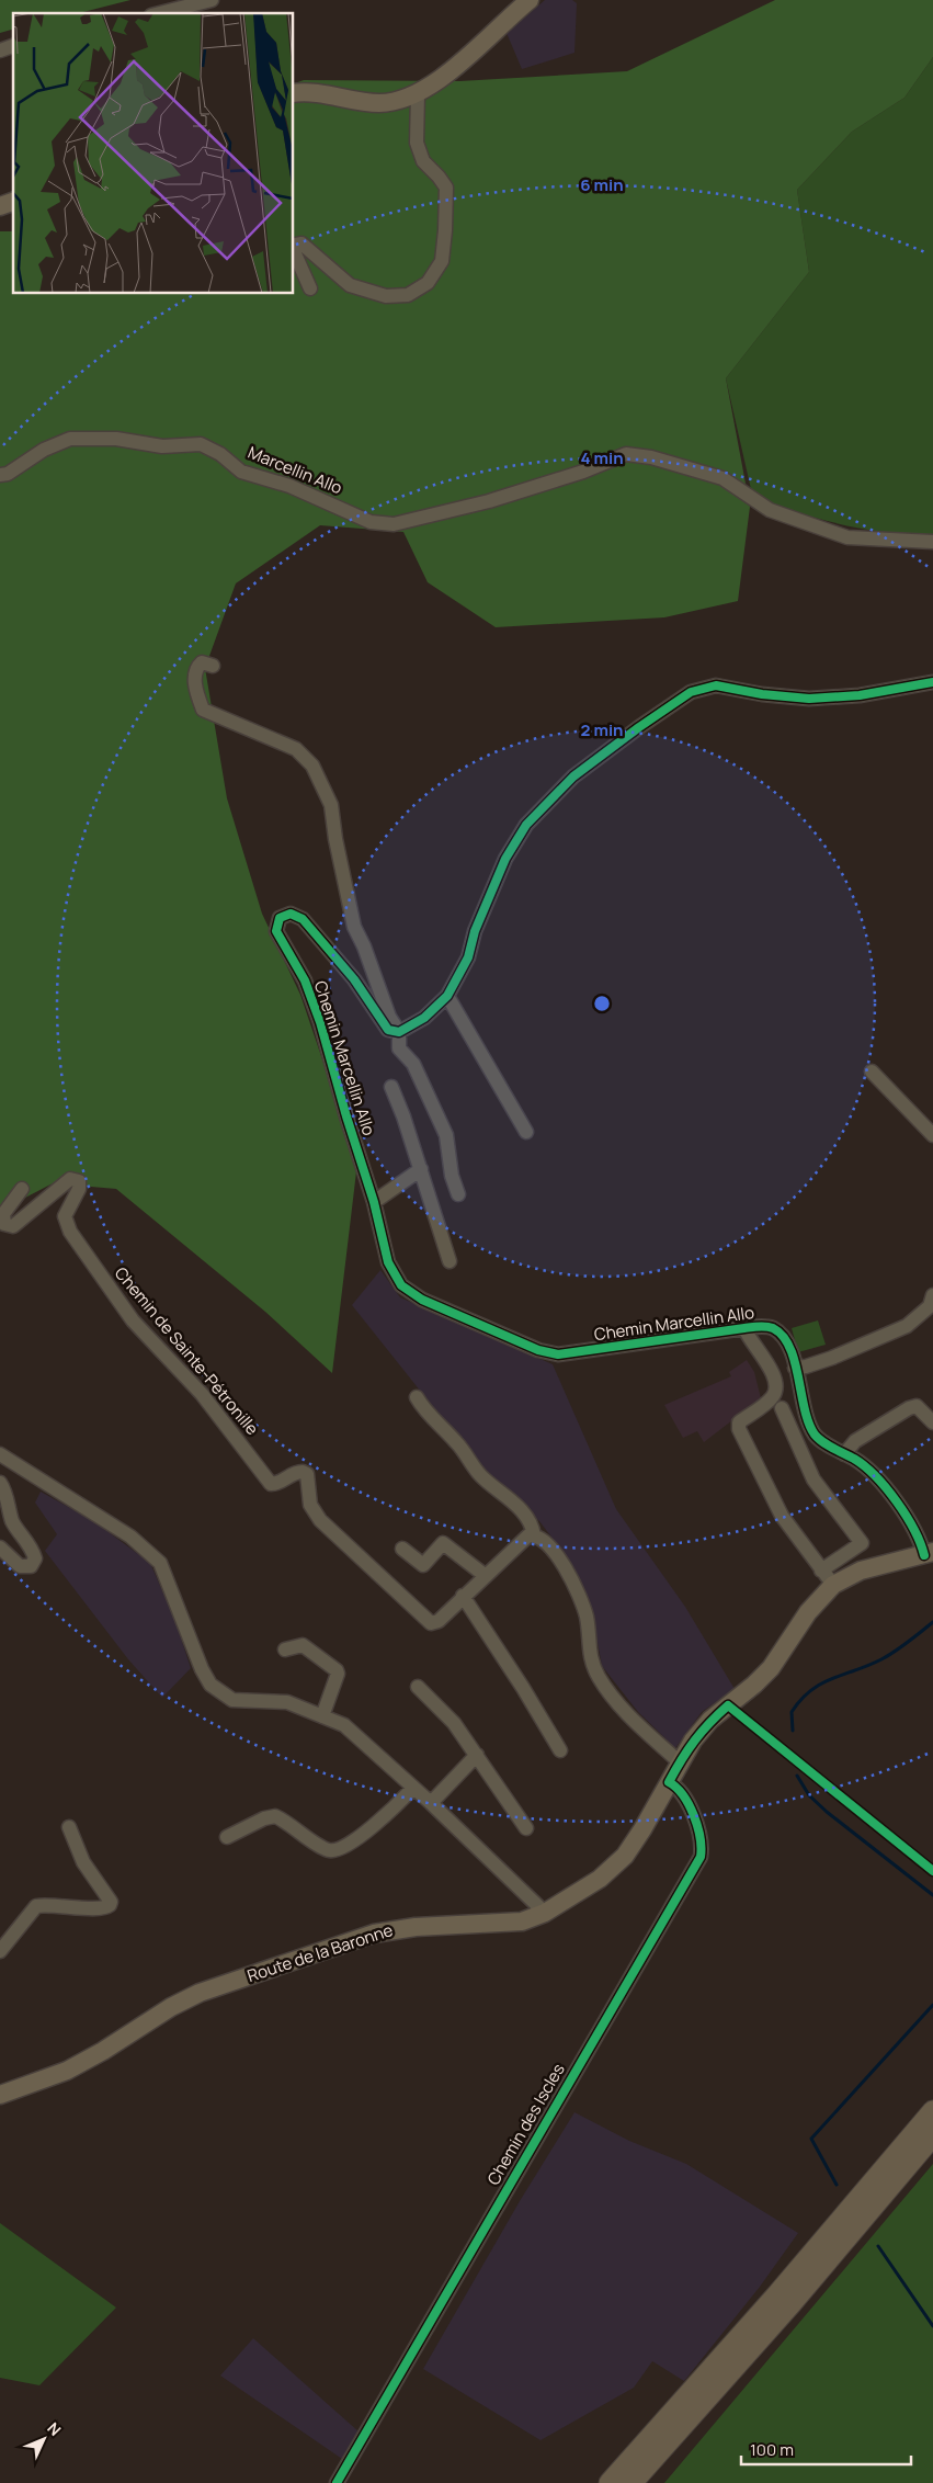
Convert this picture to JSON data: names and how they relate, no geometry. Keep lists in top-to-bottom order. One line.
{"streets":{"main road":["Route de la Baronne"],"street":["Marcellin Allo","Chemin Marcellin Allo","Chemin de Sainte-Pétronille","Chemin des Iscles"]},"crossings":[["Chemin Marcellin Allo","Route de la Baronne"],["Route de la Baronne","Chemin des Iscles"]],"scale_bar":"100 m","north":"top right","rings":["6 min","4 min","2 min"]}
